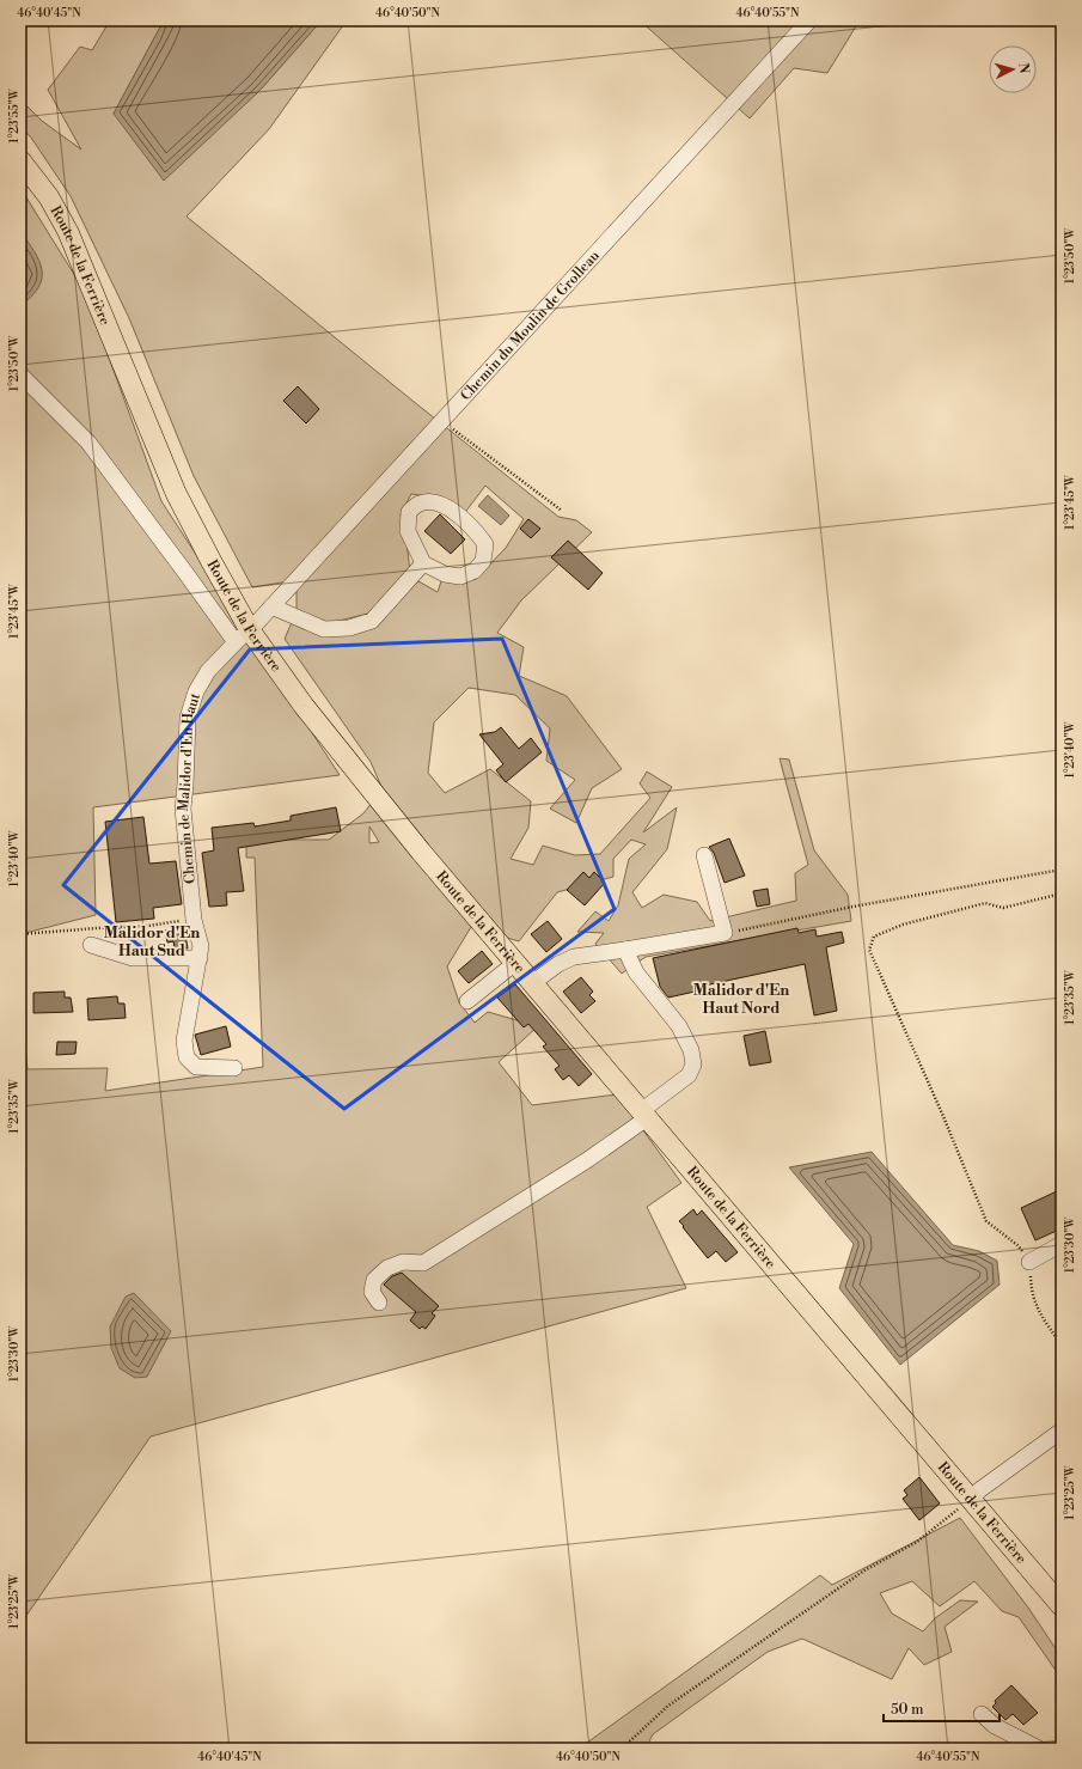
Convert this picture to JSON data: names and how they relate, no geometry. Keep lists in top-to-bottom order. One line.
{"streets":{"main road":["Route de la Ferrière"],"street":["Chemin du Moulin de Grolleau","Chemin de Malidor d'En Haut"]},"crossings":[["Route de la Ferrière","Chemin du Moulin de Grolleau"],["Route de la Ferrière","Chemin de Malidor d'En Haut"],["Chemin du Moulin de Grolleau","Chemin de Malidor d'En Haut"]],"districts":["Malidor d'En Haut Sud","Malidor d'En Haut Nord"],"scale_bar":"50 m","north":"right","coordinates":["46°40'45\"N","46°40'50\"N","46°40'55\"N","1°23'55\"W","1°23'50\"W","1°23'45\"W","1°23'40\"W","1°23'35\"W","1°23'30\"W","1°23'25\"W"]}
